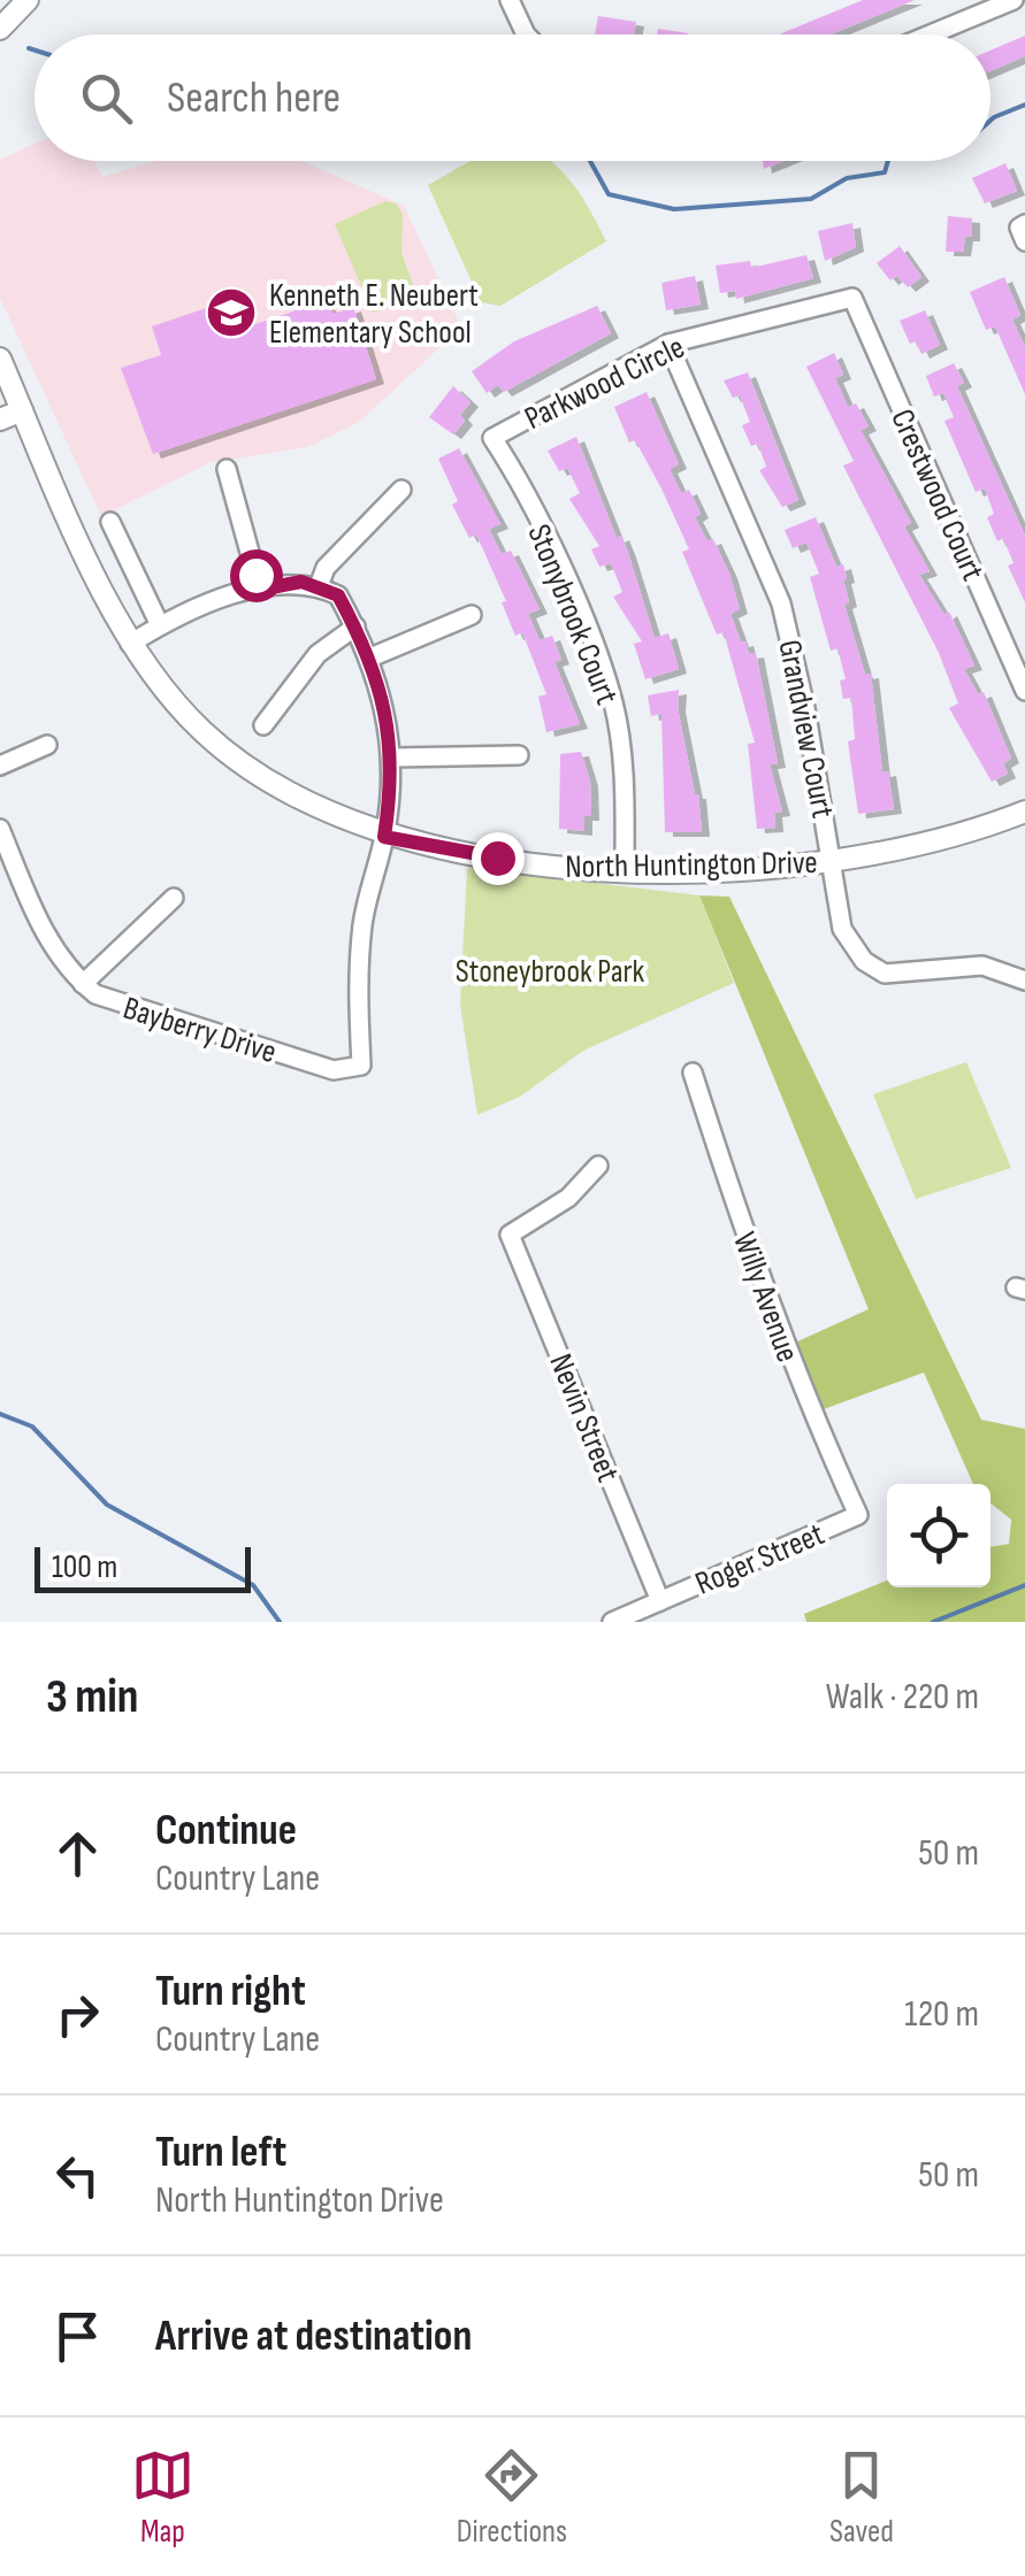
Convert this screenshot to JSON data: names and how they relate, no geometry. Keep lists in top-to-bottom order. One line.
{"streets":{"street":["Parkwood Circle","Crestwood Court","Stonybrook Court","Grandview Court","North Huntington Drive","Bayberry Drive","Willy Avenue","Nevin Street","Roger Street"]},"crossings":[["Parkwood Circle","Crestwood Court"],["Parkwood Circle","Stonybrook Court"],["Parkwood Circle","Grandview Court"],["Stonybrook Court","North Huntington Drive"],["Grandview Court","North Huntington Drive"],["North Huntington Drive","Bayberry Drive"],["Willy Avenue","Roger Street"],["Nevin Street","Roger Street"]],"parks":["Stoneybrook Park"],"places":{"school or university":["Kenneth E. Neubert Elementary School"]},"scale_bar":"100 m","page":{"search":"Search here","scale":"100 m","heading":["3 min","Walk · 220 m"],"list":[["Continue","Country Lane","50 m"],["Turn right","Country Lane","120 m"],["Turn left","North Huntington Drive","50 m"],"Arrive at destination"],"nav":["Map","Directions","Saved"]}}
